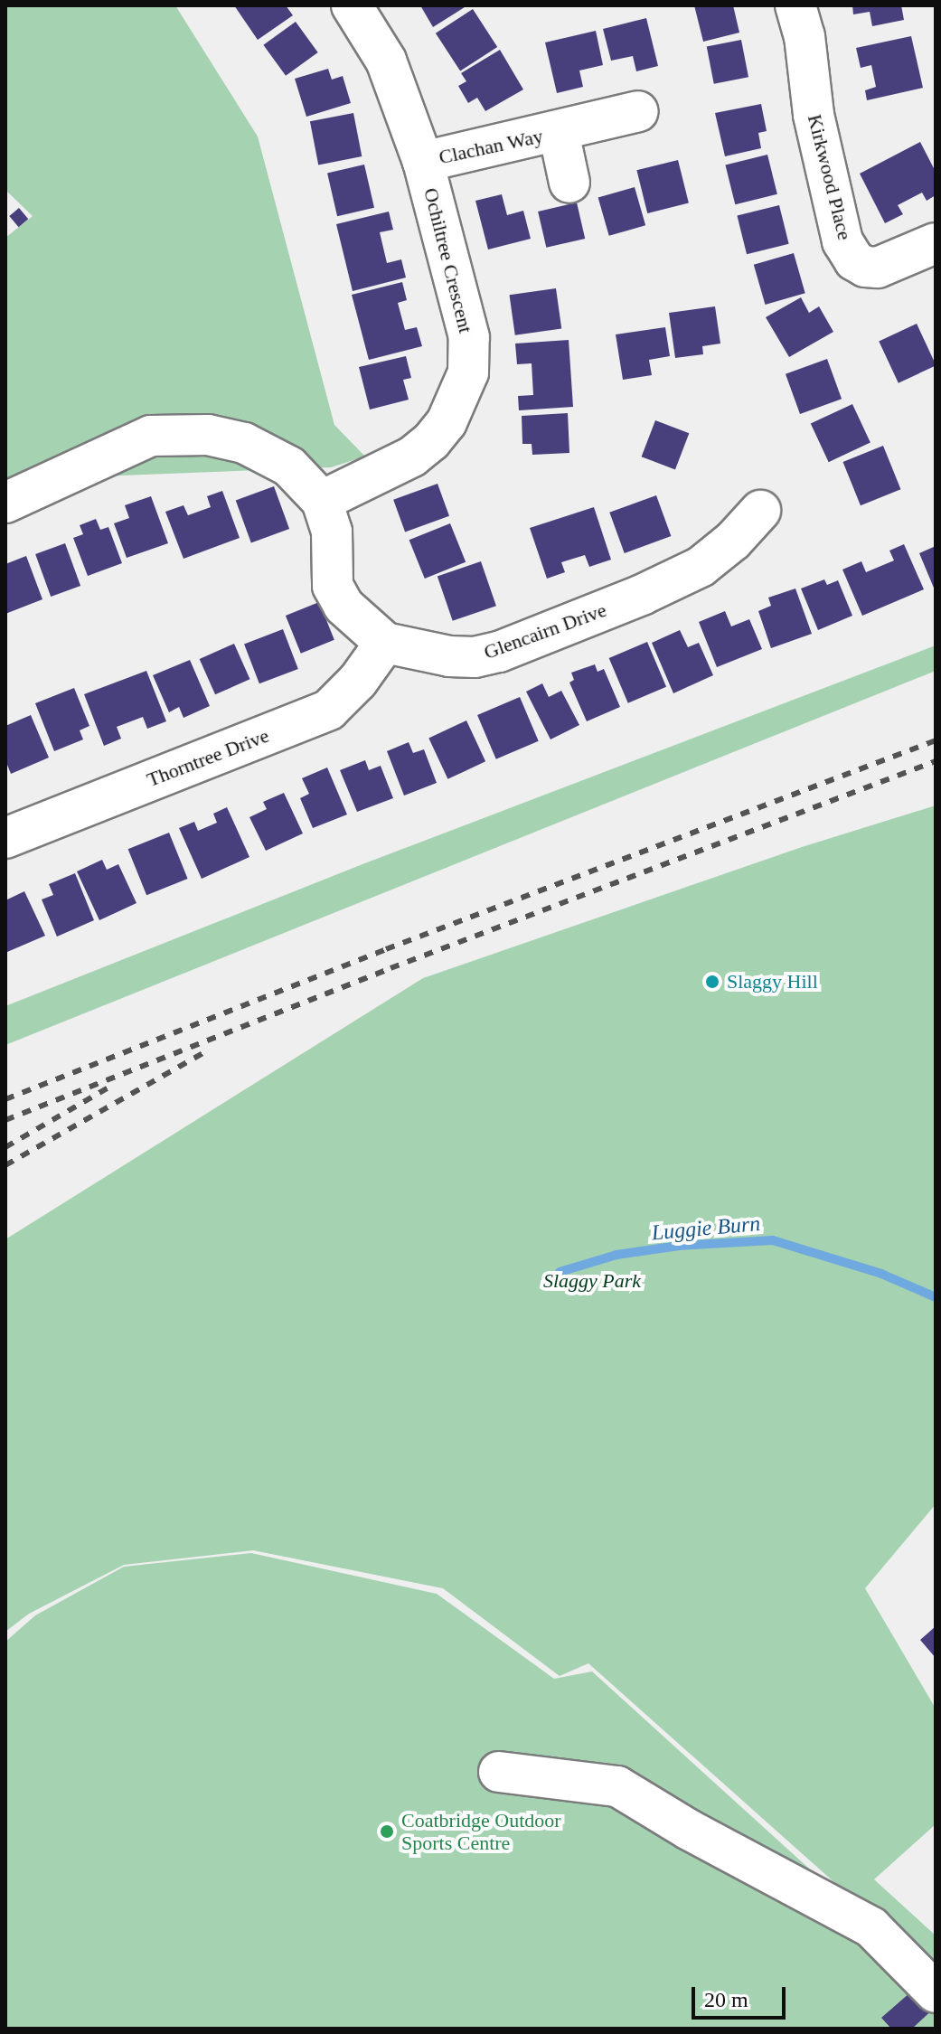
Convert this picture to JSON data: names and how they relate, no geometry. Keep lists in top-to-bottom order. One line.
{"streets":{"street":["Clachan Way","Kirkwood Place","Ochiltree Crescent","Glencairn Drive","Thorntree Drive"]},"crossings":[["Clachan Way","Ochiltree Crescent"],["Ochiltree Crescent","Glencairn Drive"],["Glencairn Drive","Thorntree Drive"]],"water":["Luggie Burn"],"parks":["Slaggy Park"],"places":["Slaggy Hill","Coatbridge Outdoor Sports Centre"],"scale_bar":"20 m"}
